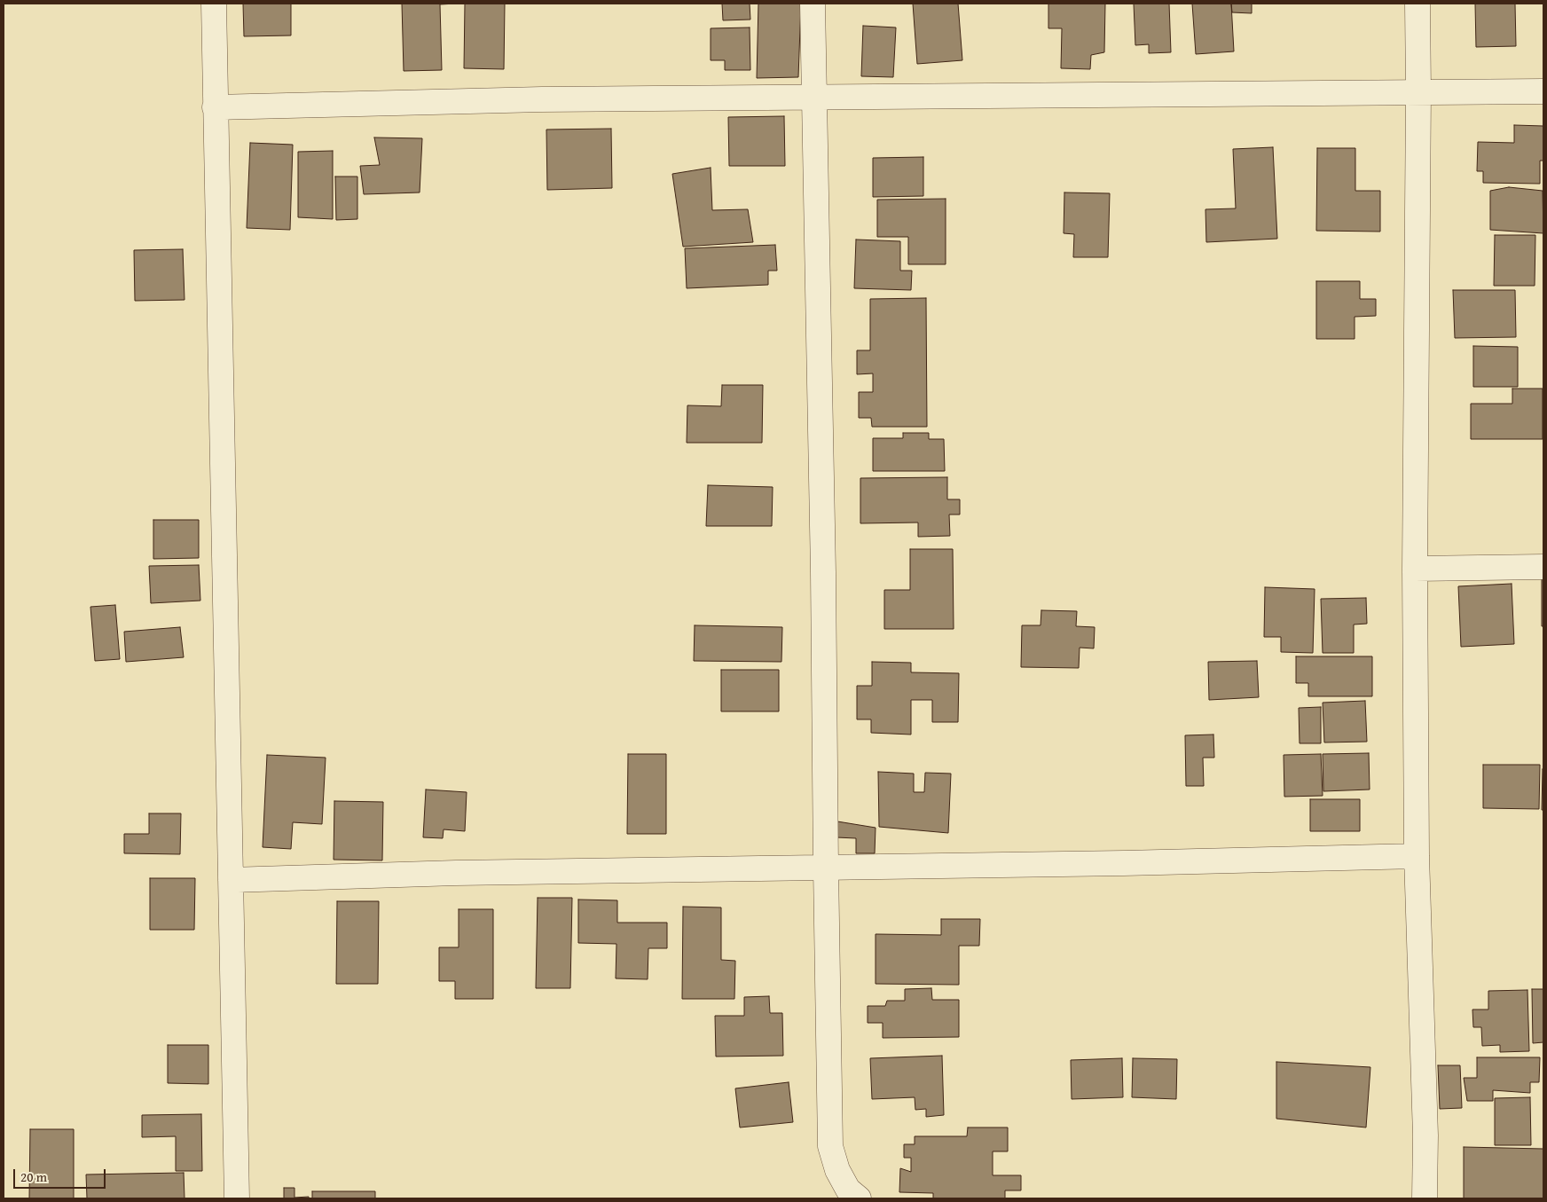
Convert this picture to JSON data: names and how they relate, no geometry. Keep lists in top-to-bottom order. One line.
{"scale_bar":"20 m"}
